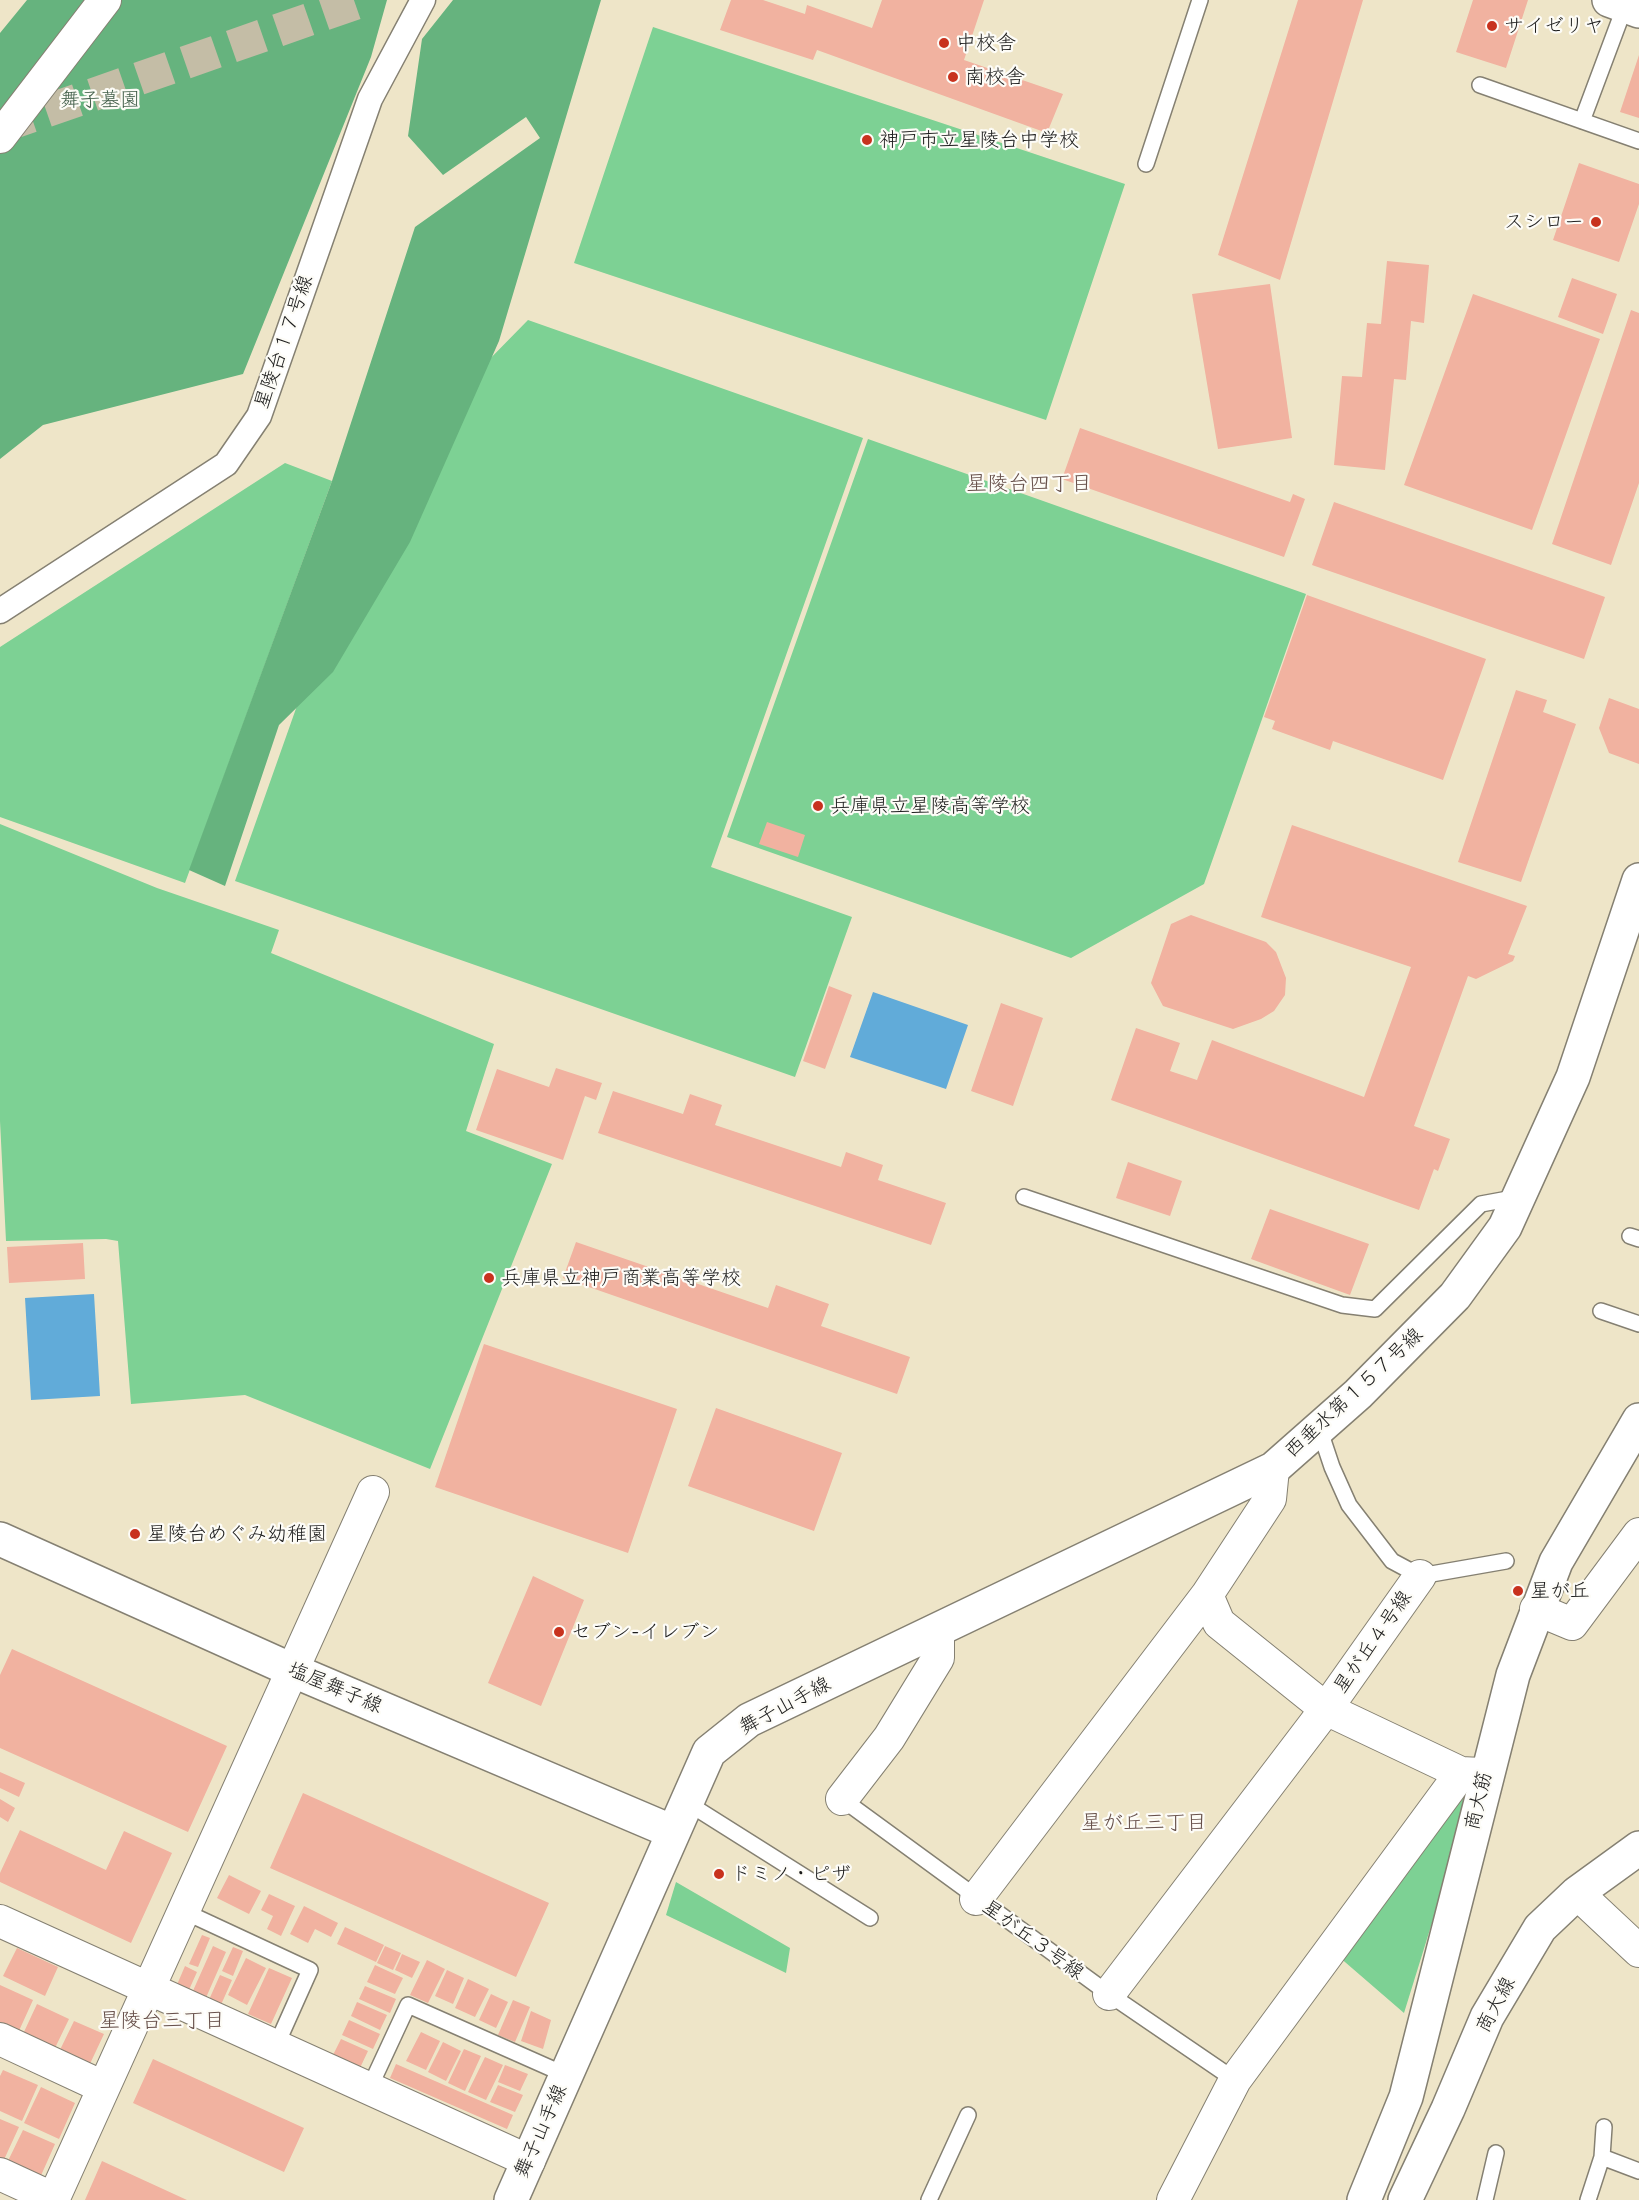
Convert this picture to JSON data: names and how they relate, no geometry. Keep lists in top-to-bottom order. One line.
{"streets":{"street":["星陵台１７号線","西垂水第１５７号線","星が丘４号線","塩屋舞子線","舞子山手線","商大筋","星が丘３号線","商大線"]},"crossings":[["西垂水第１５７号線","舞子山手線"],["西垂水第１５７号線","星が丘３号線"],["塩屋舞子線","舞子山手線"]],"districts":["星陵台四丁目","星が丘三丁目","星陵台三丁目"],"parks":["舞子墓園"],"places":["サイゼリヤ","中校舎","南校舎","神戸市立星陵台中学校","スシロー","兵庫県立星陵高等学校","兵庫県立神戸商業高等学校","星陵台めぐみ幼稚園","星が丘","セブン-イレブン","ドミノ・ピザ"]}
